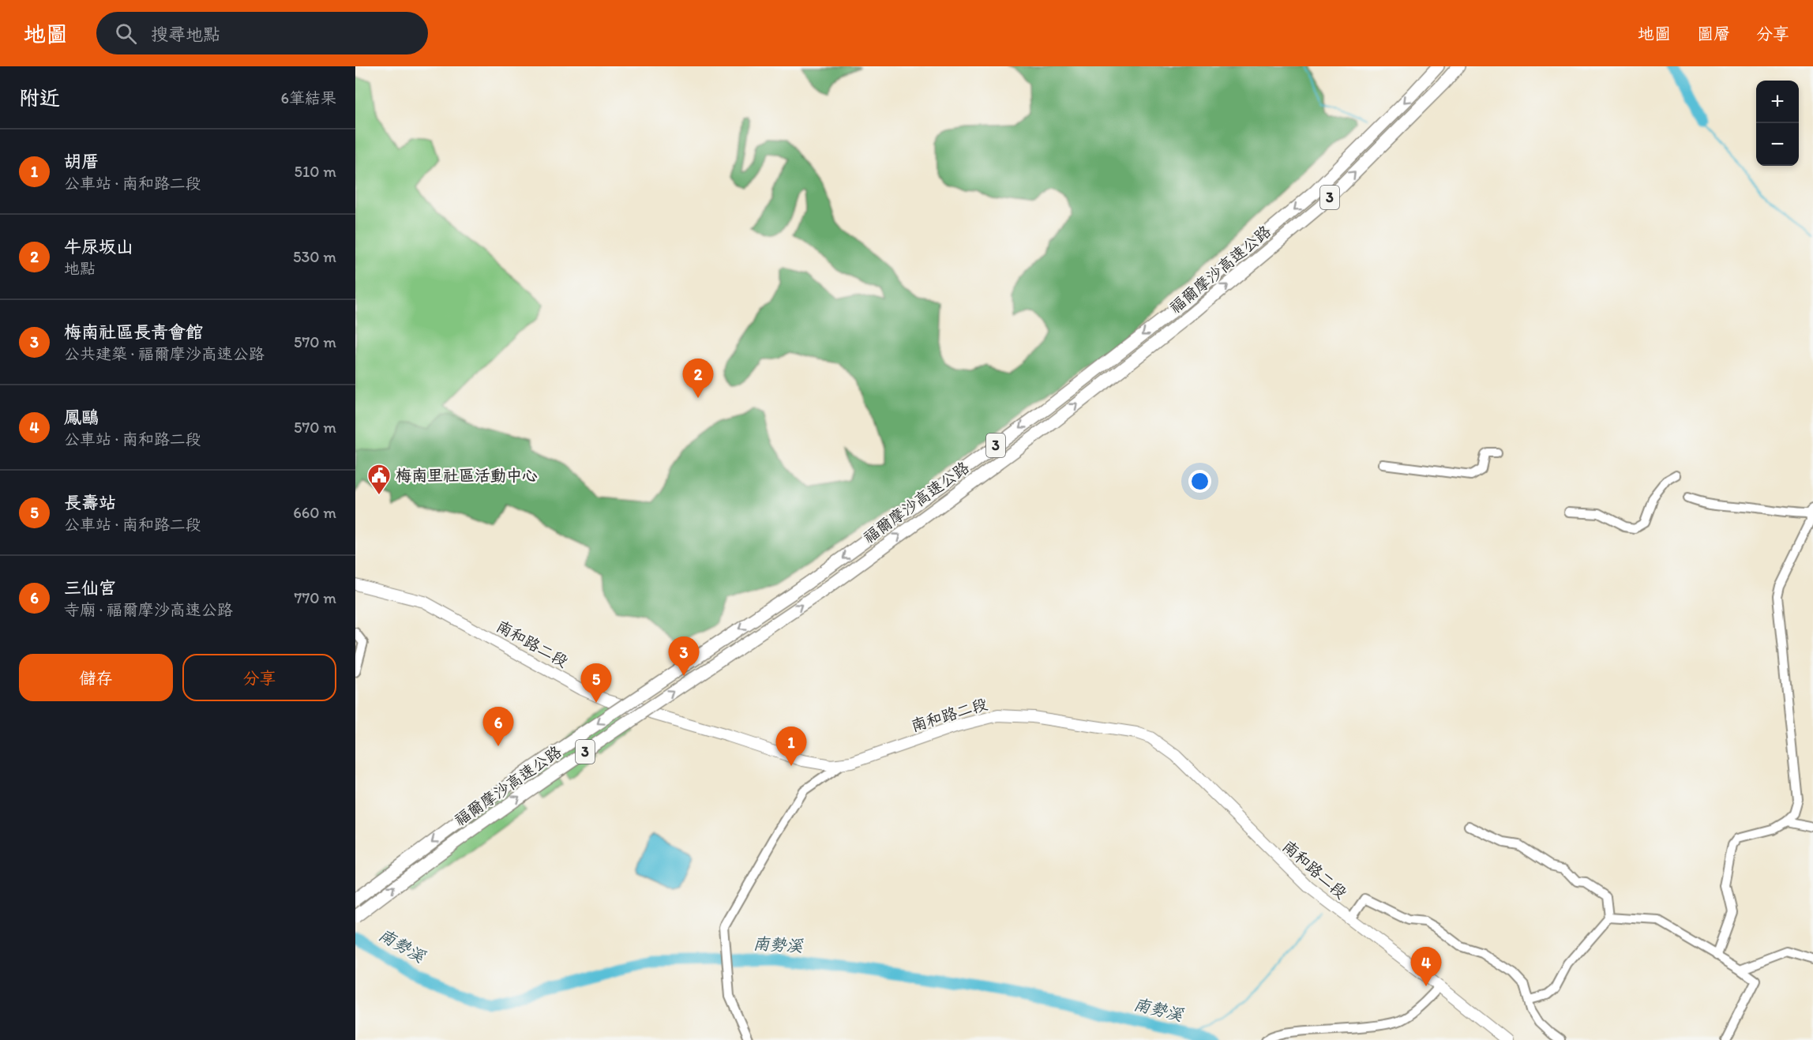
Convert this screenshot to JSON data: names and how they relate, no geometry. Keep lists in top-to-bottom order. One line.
{"streets":{"highway":["3","福爾摩沙高速公路"],"main road":["南和路二段"]},"water":["南勢溪"],"places":{"public building":["梅南里社區活動中心"]},"page":{"header":"地圖","search":"搜尋地點","nav":["地圖","圖層","分享"],"heading":["附近","6筆結果"],"map_buttons":["+","−"],"list":[{"mark":"1","name":"胡厝","note":"公車站 · 南和路二段","value":"510 m"},{"mark":"2","name":"牛尿坂山","note":"地點","value":"530 m"},{"mark":"3","name":"梅南社區長青會館","note":"公共建築 · 福爾摩沙高速公路","value":"570 m"},{"mark":"4","name":"鳳鷗","note":"公車站 · 南和路二段","value":"570 m"},{"mark":"5","name":"長壽站","note":"公車站 · 南和路二段","value":"660 m"},{"mark":"6","name":"三仙宮","note":"寺廟 · 福爾摩沙高速公路","value":"770 m"}],"pins":["2","3","5","6","1","4"],"buttons":["儲存","分享"]}}
